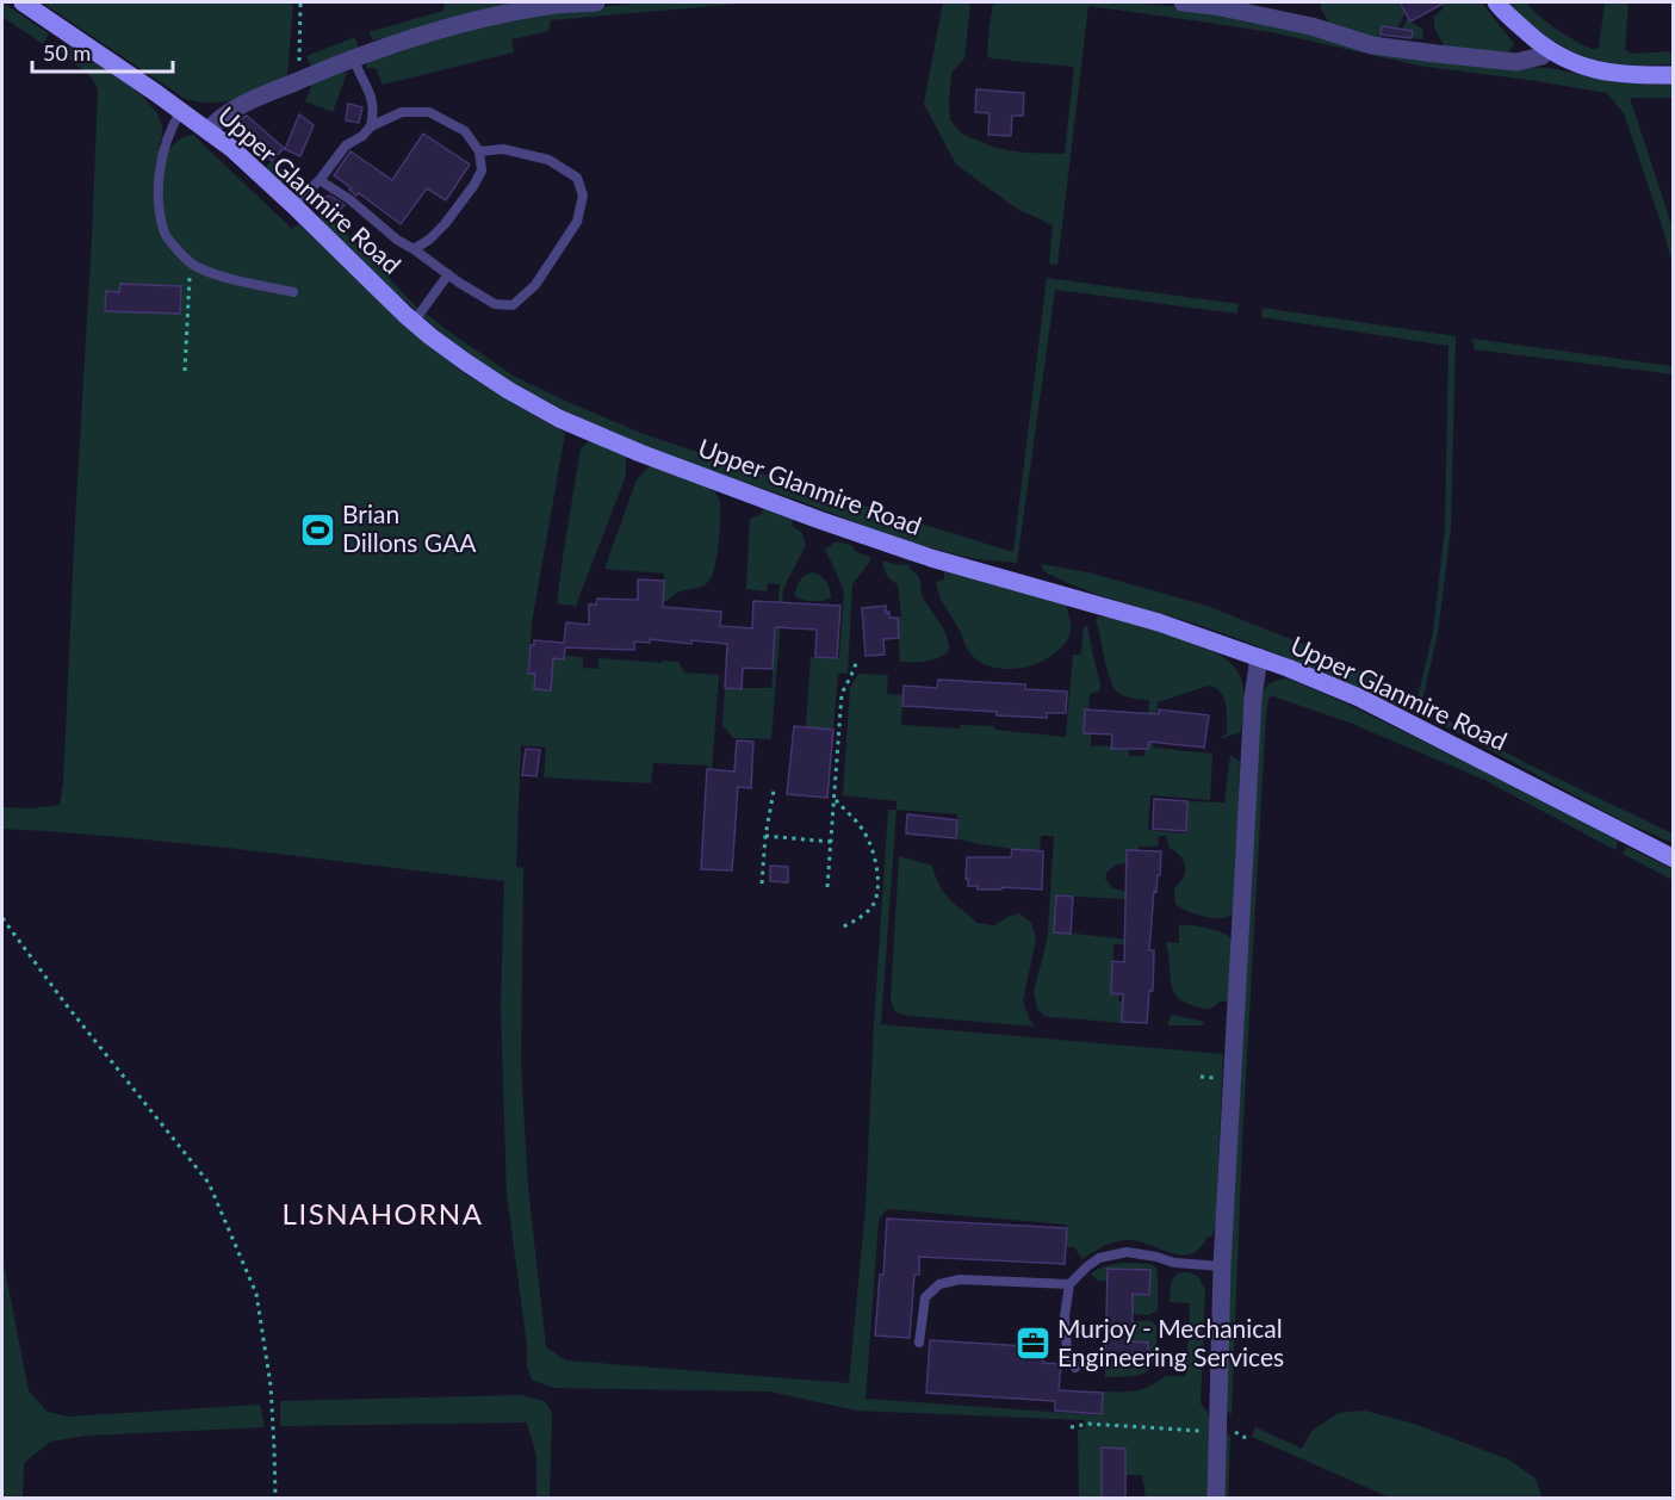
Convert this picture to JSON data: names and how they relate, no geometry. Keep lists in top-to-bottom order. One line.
{"streets":{"main road":["Upper Glanmire Road"]},"districts":["LISNAHORNA"],"places":{"sports":["Brian Dillons GAA"],"office":["Murjoy - Mechanical Engineering Services"]},"scale_bar":"50 m"}
